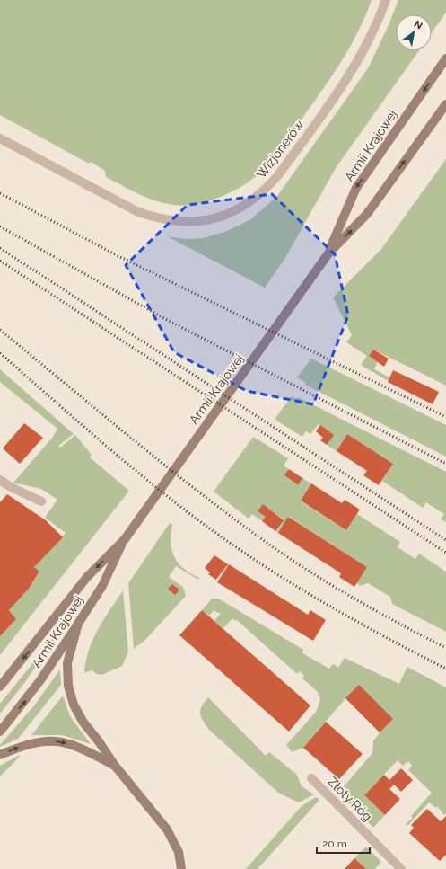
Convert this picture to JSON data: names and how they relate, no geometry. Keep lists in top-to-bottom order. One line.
{"streets":{"main road":["Armii Krajowej"],"street":["Wizjonerów","Złoty Róg"]},"scale_bar":"20 m","north":"top right"}
